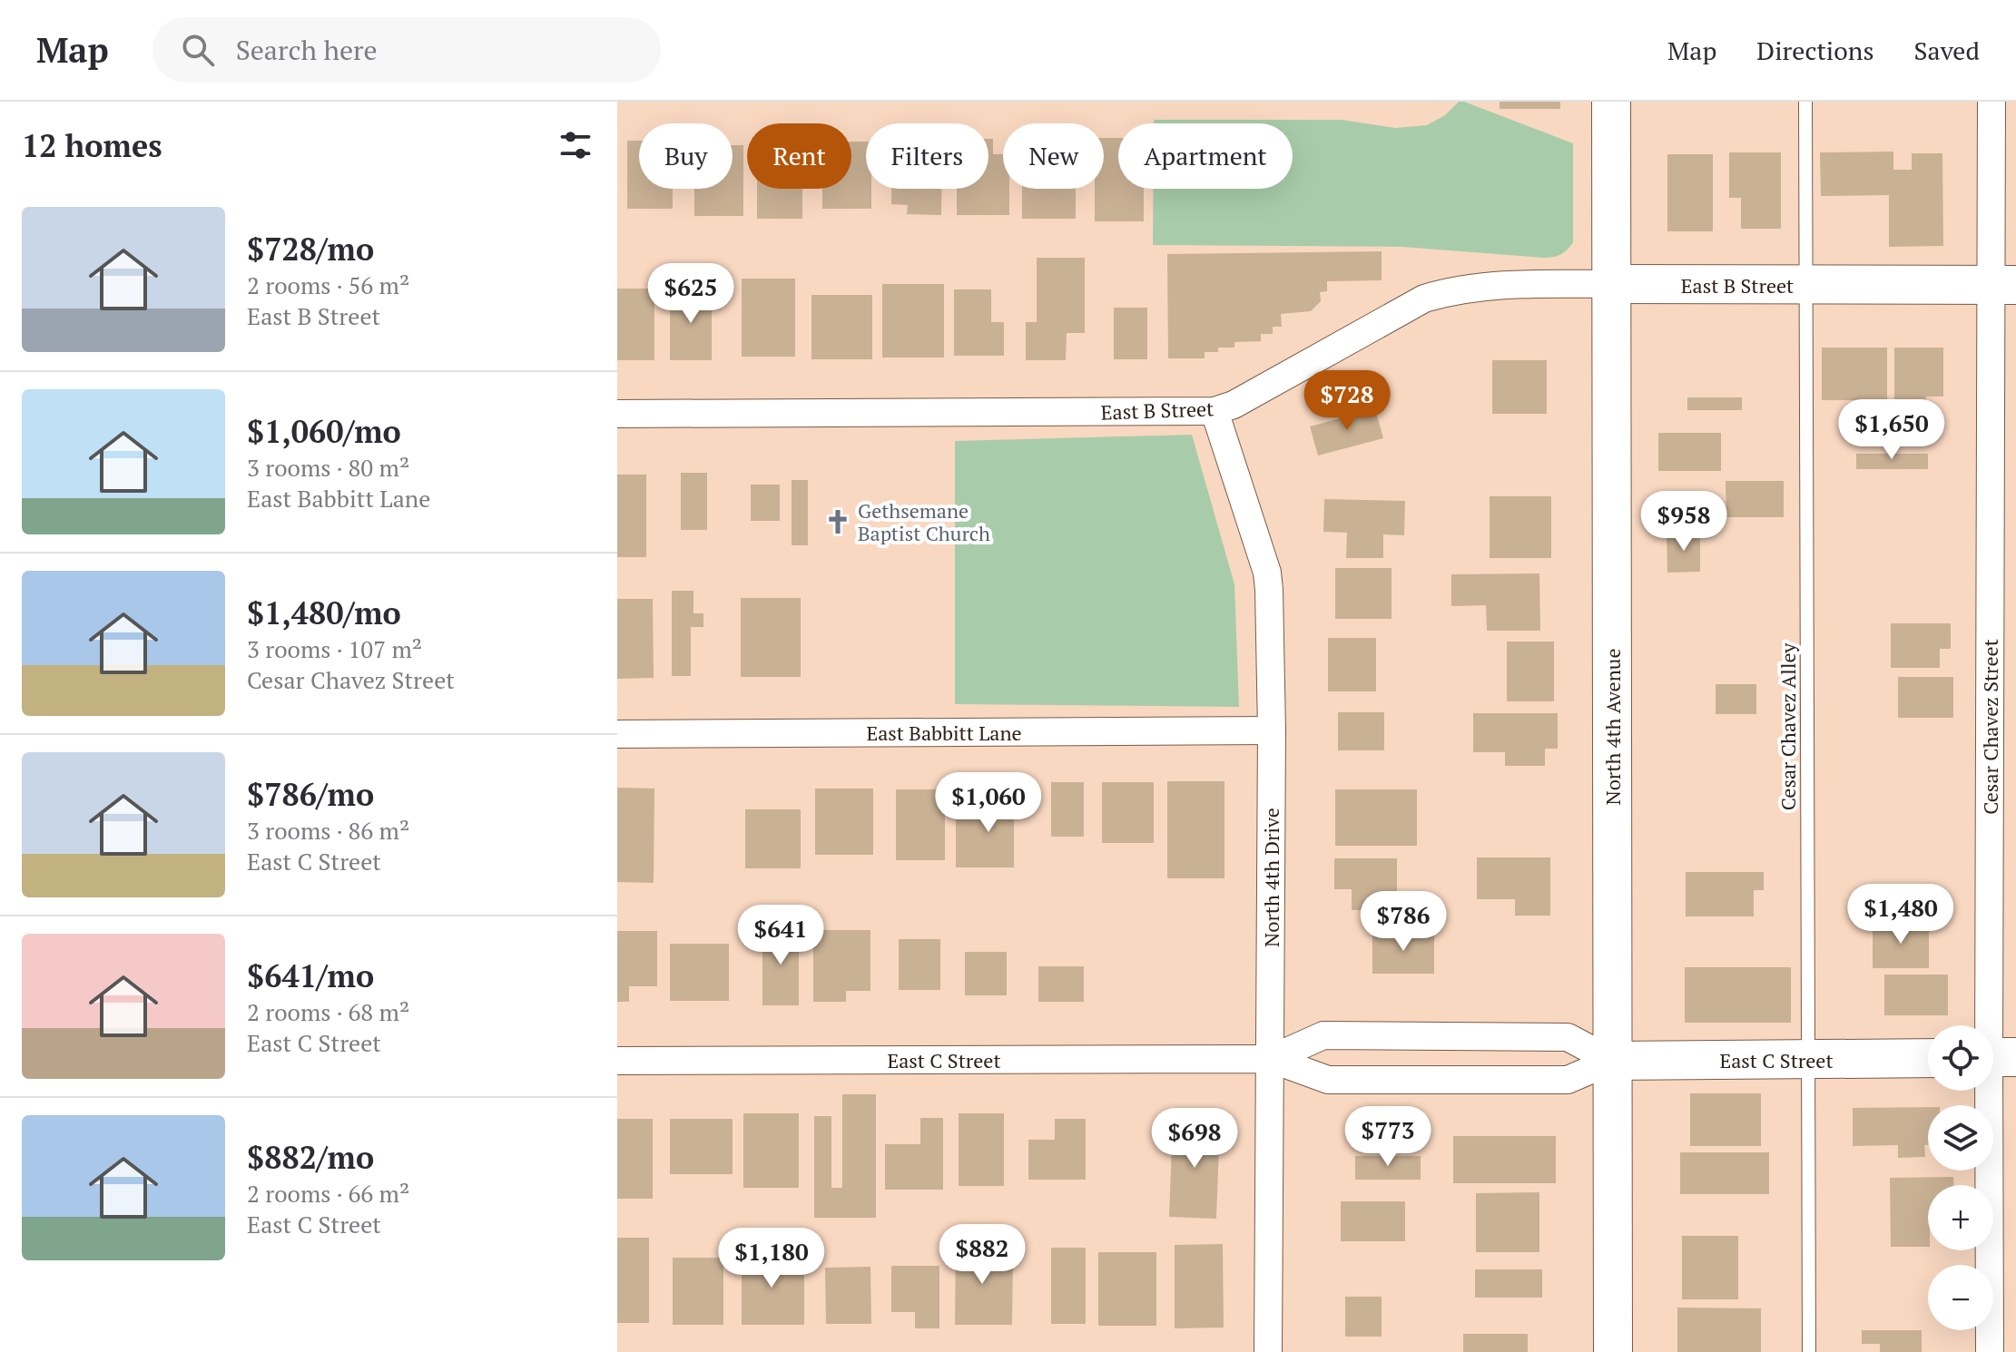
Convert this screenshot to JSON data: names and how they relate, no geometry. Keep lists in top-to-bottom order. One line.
{"streets":{"street":["East B Street","North 4th Avenue","Cesar Chavez Street","East Babbitt Lane","North 4th Drive","East C Street"],"lane":["Cesar Chavez Alley"]},"crossings":[["East B Street","North 4th Avenue"],["East B Street","Cesar Chavez Alley"],["East B Street","Cesar Chavez Street"],["East B Street","North 4th Drive"],["North 4th Avenue","East C Street"],["Cesar Chavez Alley","East C Street"],["East Babbitt Lane","North 4th Drive"],["North 4th Drive","East C Street"]],"places":{"church":["Gethsemane Baptist Church"]},"page":{"header":"Map","search":"Search here","nav":["Map","Directions","Saved"],"heading":"12 homes","chip":["Buy","Rent","Filters","New","Apartment"],"list":[{"name":"$728/mo","note":"2 rooms · 56 m² · East B Street"},{"name":"$1,060/mo","note":"3 rooms · 80 m² · East Babbitt Lane"},{"name":"$1,480/mo","note":"3 rooms · 107 m² · Cesar Chavez Street"},{"name":"$786/mo","note":"3 rooms · 86 m² · East C Street"},{"name":"$641/mo","note":"2 rooms · 68 m² · East C Street"},{"name":"$882/mo","note":"2 rooms · 66 m² · East C Street"}],"price":["$625","$728","$1,650","$958","$1,060","$1,480","$786","$641","$773","$698","$882","$1,180"],"map_buttons":["+","−"]}}
